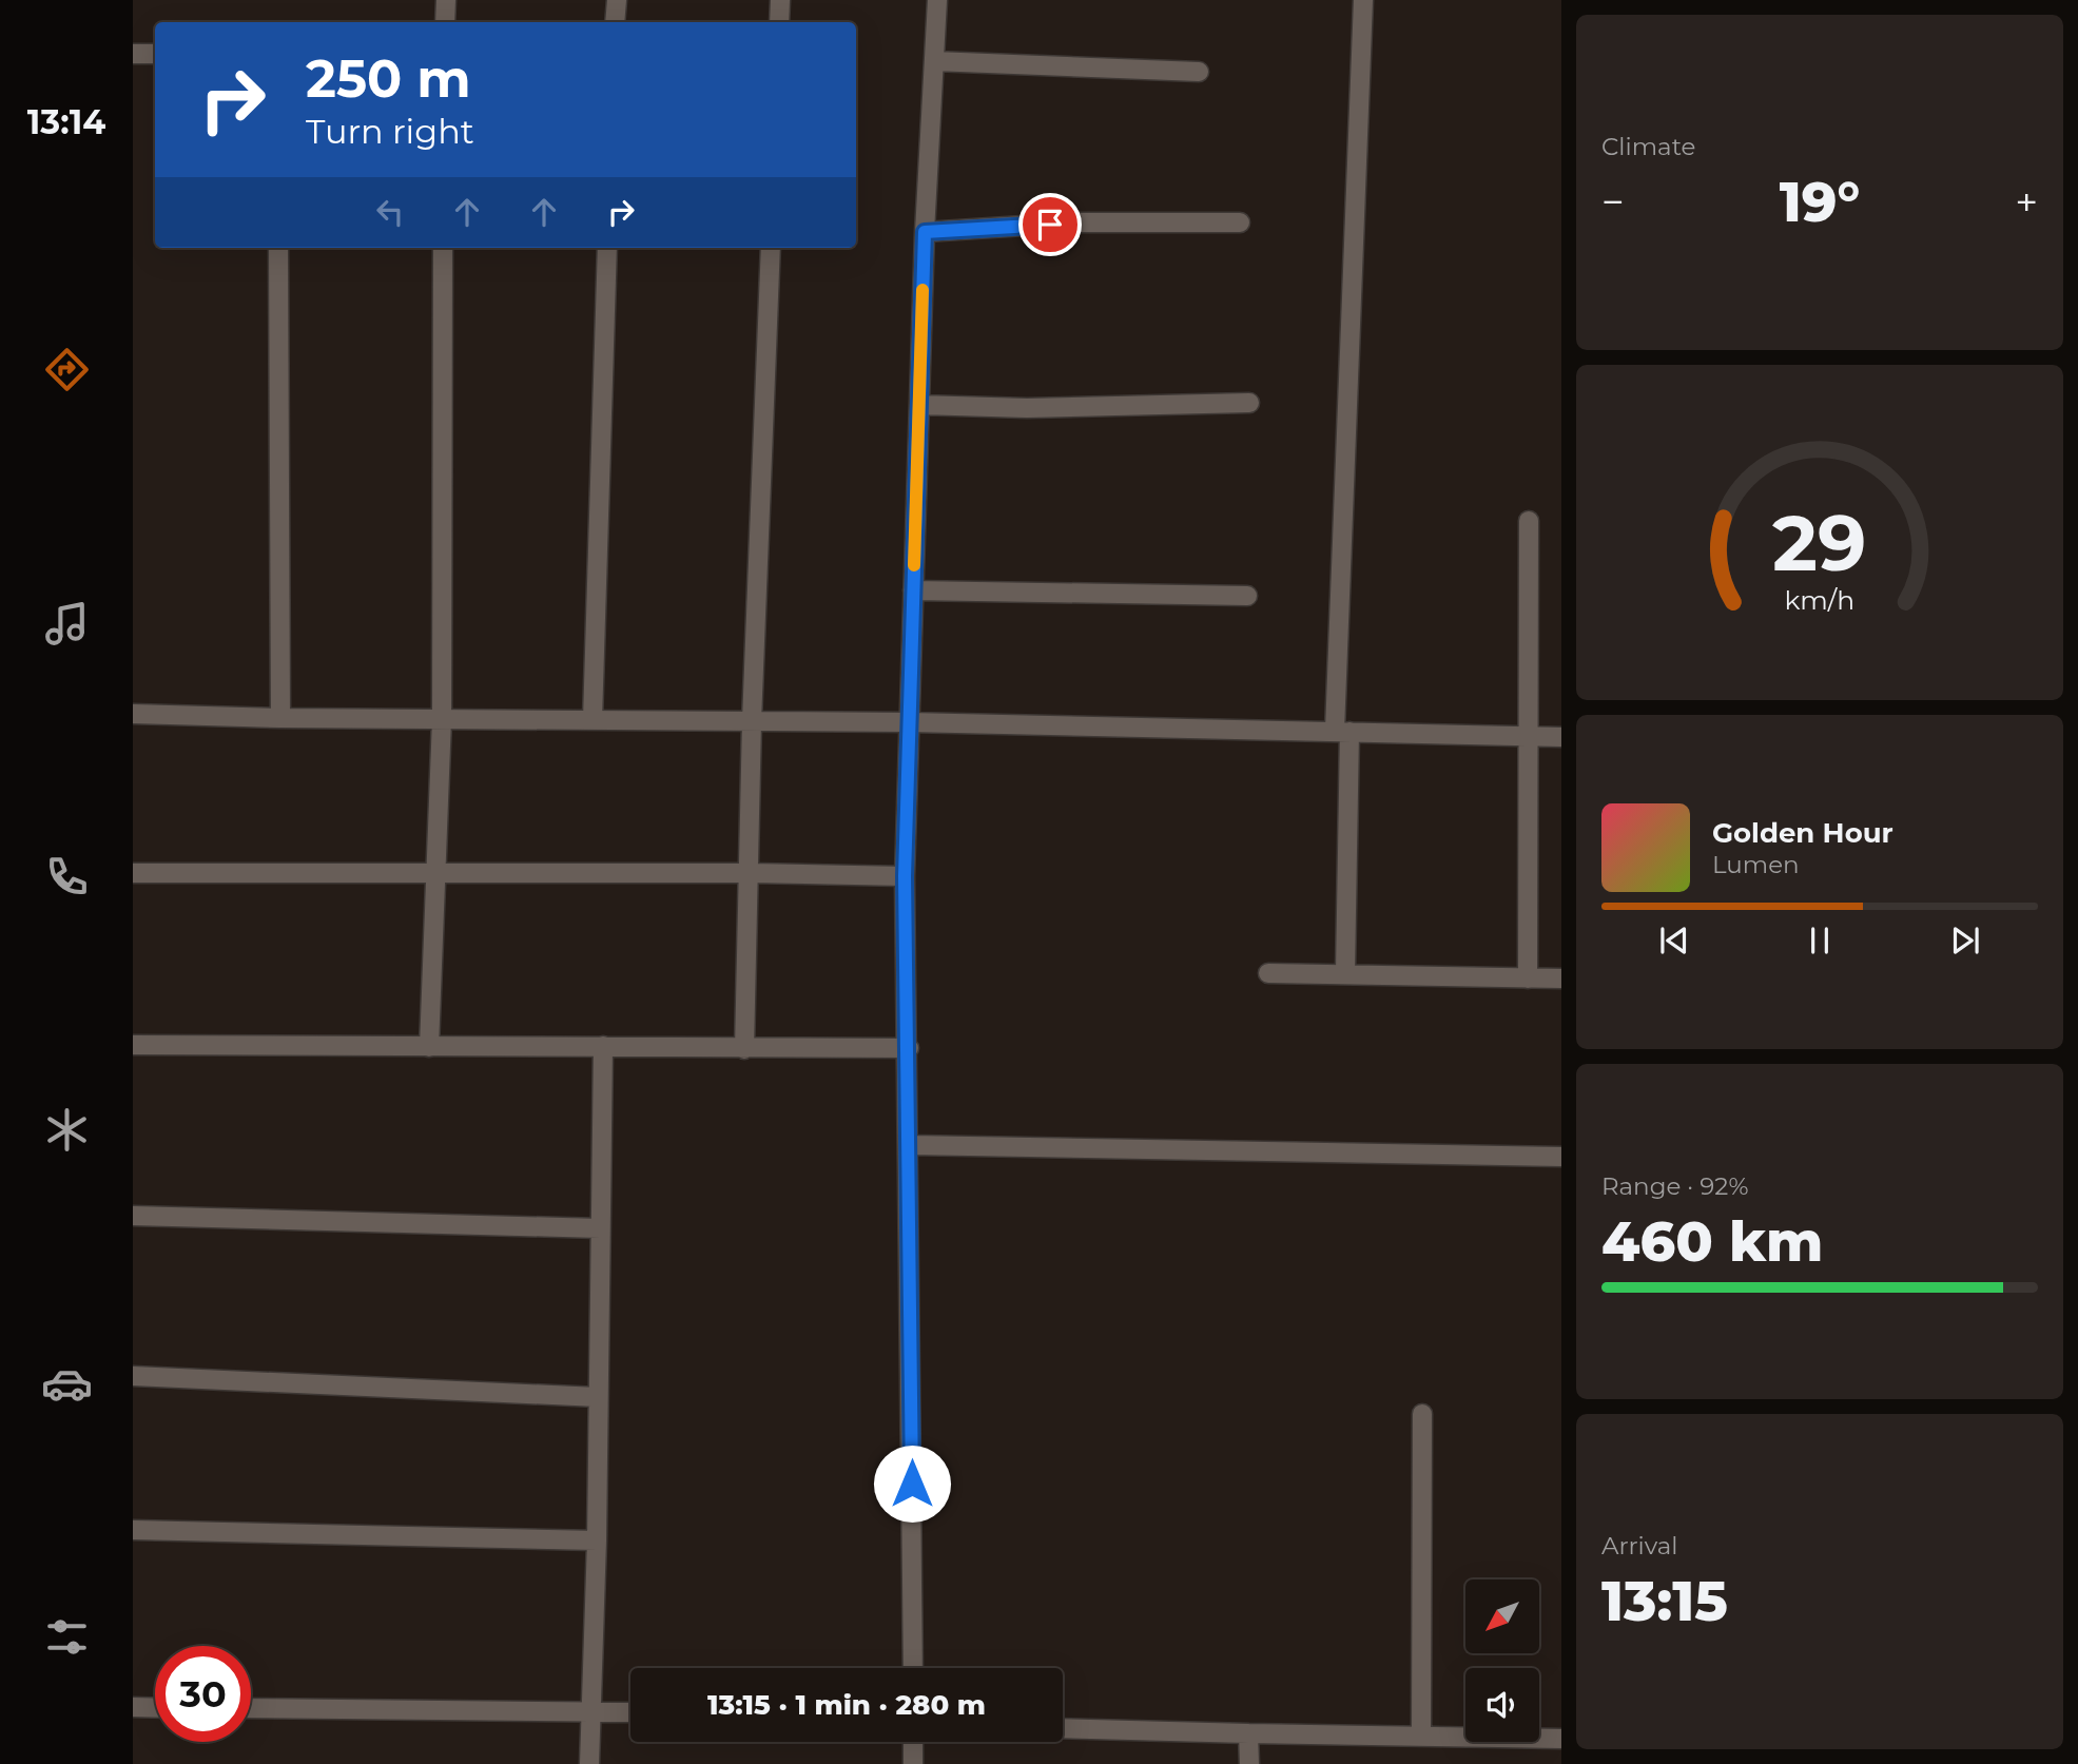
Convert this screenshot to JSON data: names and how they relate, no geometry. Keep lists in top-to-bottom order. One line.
{"north":"bottom left","page":{"tabs":"13:14","tile":["Climate",["Range · 92%","460 km"],["Arrival","13:15"]],"turn":["250 m","Turn right"],"heat":["−","19°","+"],"song":["Golden Hour","Lumen"],"limit":"30","trip":"13:15 · 1 min · 280 m","gauge":["29","km/h"]}}
